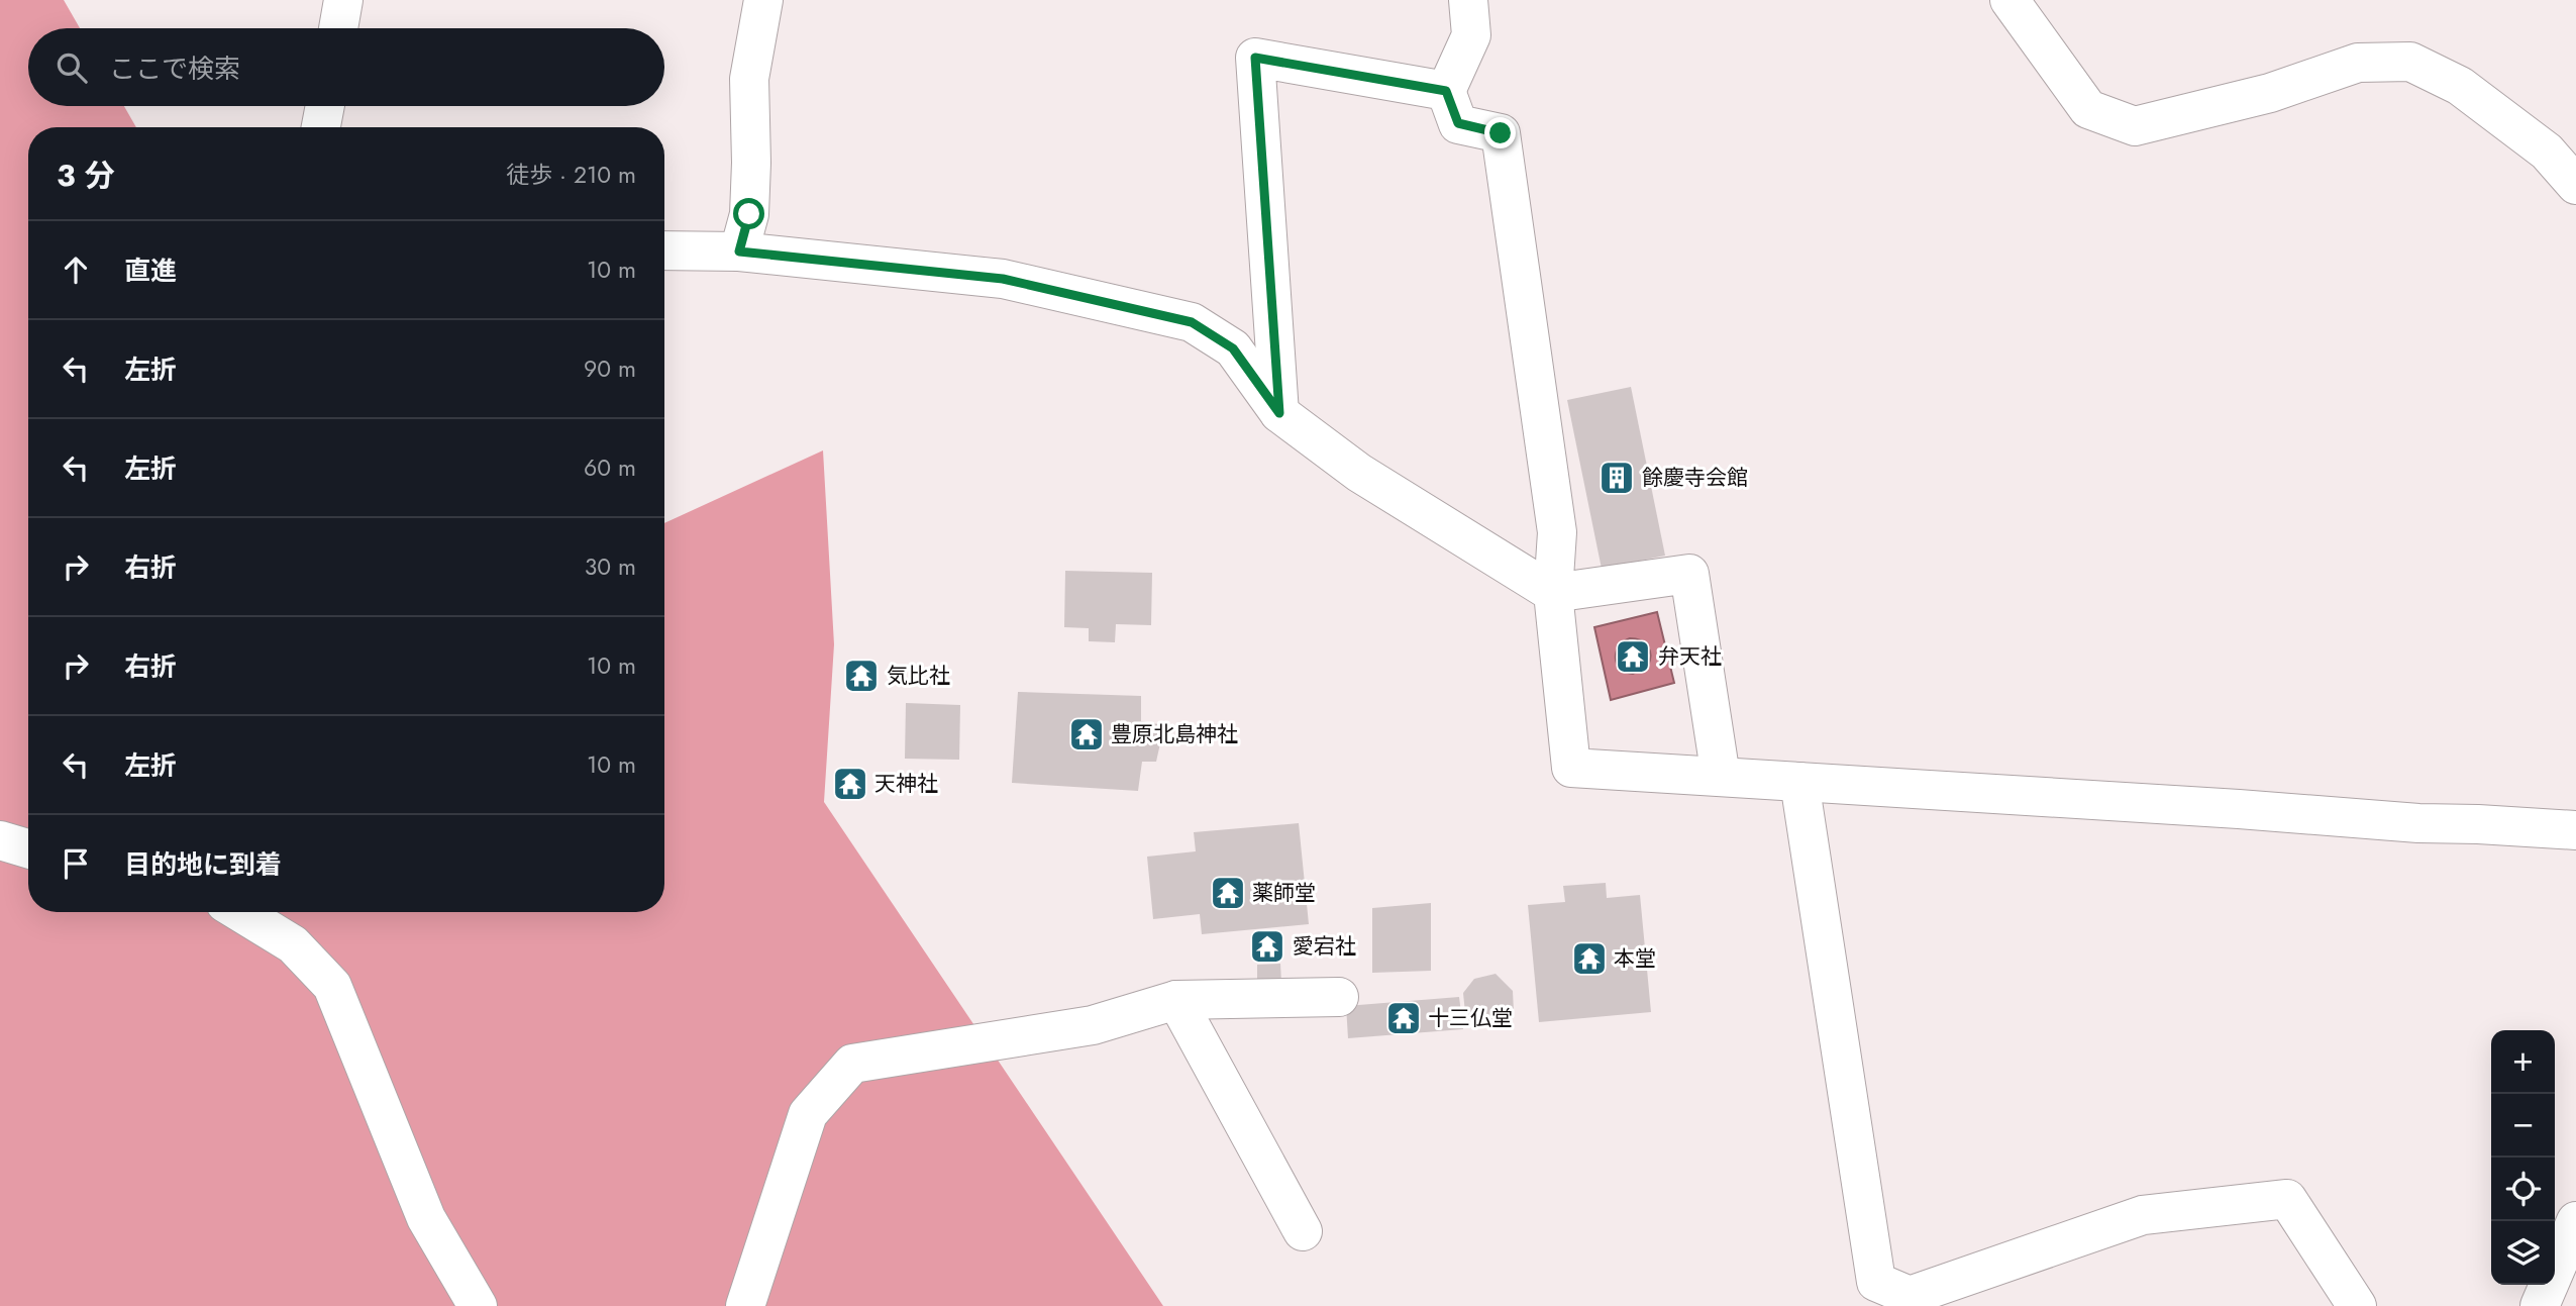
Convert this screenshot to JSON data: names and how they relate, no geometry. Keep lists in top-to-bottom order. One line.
{"places":{"building":["餘慶寺会館"],"temple":["弁天社","気比社","豊原北島神社","天神社","薬師堂","愛宕社","本堂","十三仏堂"]},"page":{"search":"ここで検索","heading":["3 分","徒歩 · 210 m"],"list":[["直進","10 m"],["左折","90 m"],["左折","60 m"],["右折","30 m"],["右折","10 m"],["左折","10 m"],"目的地に到着"],"map_buttons":["+","−"]}}
